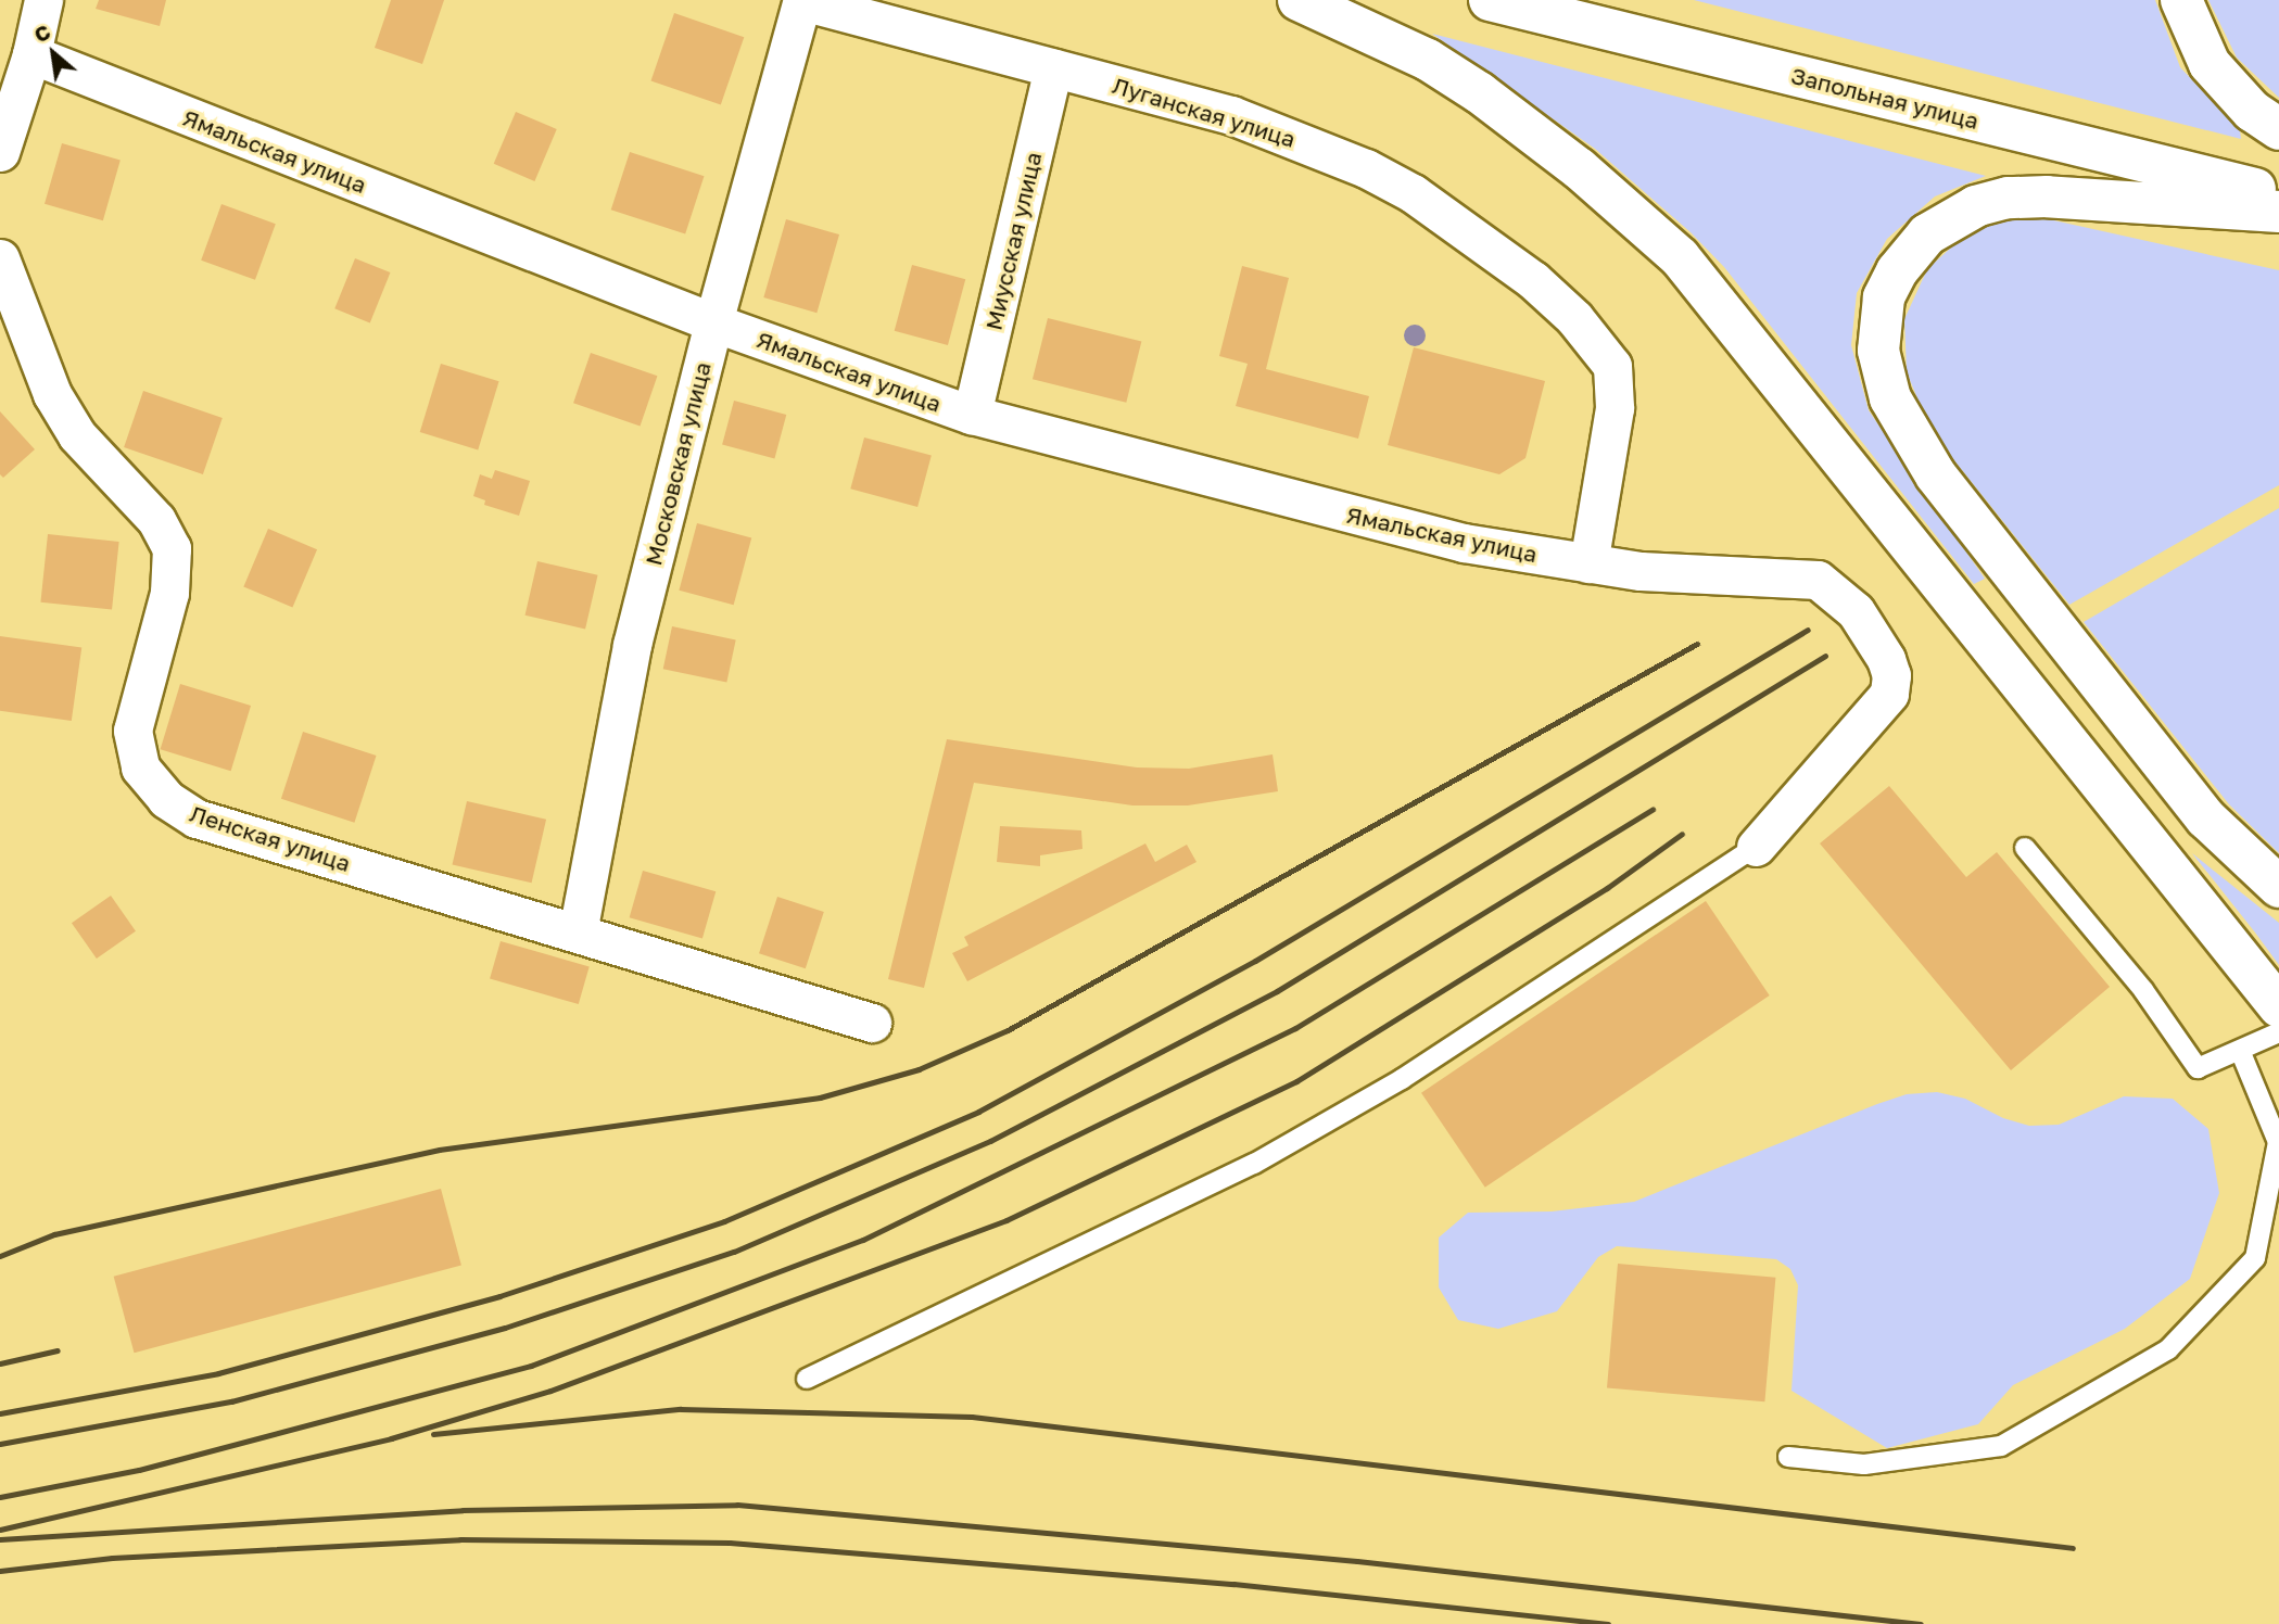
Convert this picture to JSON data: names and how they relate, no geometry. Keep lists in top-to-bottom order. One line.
{"streets":{"street":["Запольная улица","Луганская улица","Ямальская улица","Миусская улица","Московская улица","Ленская улица"]},"crossings":[["Луганская улица","Ямальская улица"],["Луганская улица","Миусская улица"],["Луганская улица","Московская улица"],["Ямальская улица","Миусская улица"],["Ямальская улица","Московская улица"],["Московская улица","Ленская улица"]],"north":"top left"}
